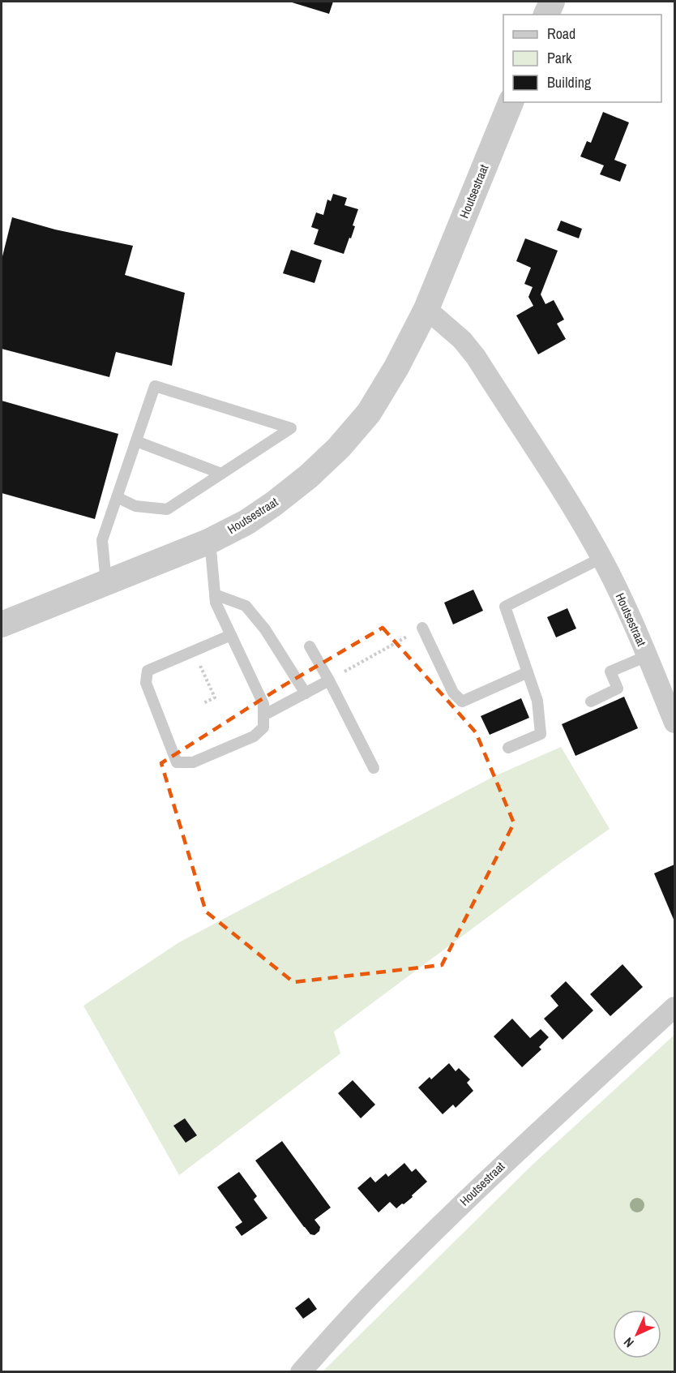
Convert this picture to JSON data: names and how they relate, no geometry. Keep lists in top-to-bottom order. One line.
{"streets":{"street":["Houtsestraat"]},"legend":["Road","Park","Building"],"north":"bottom left"}
